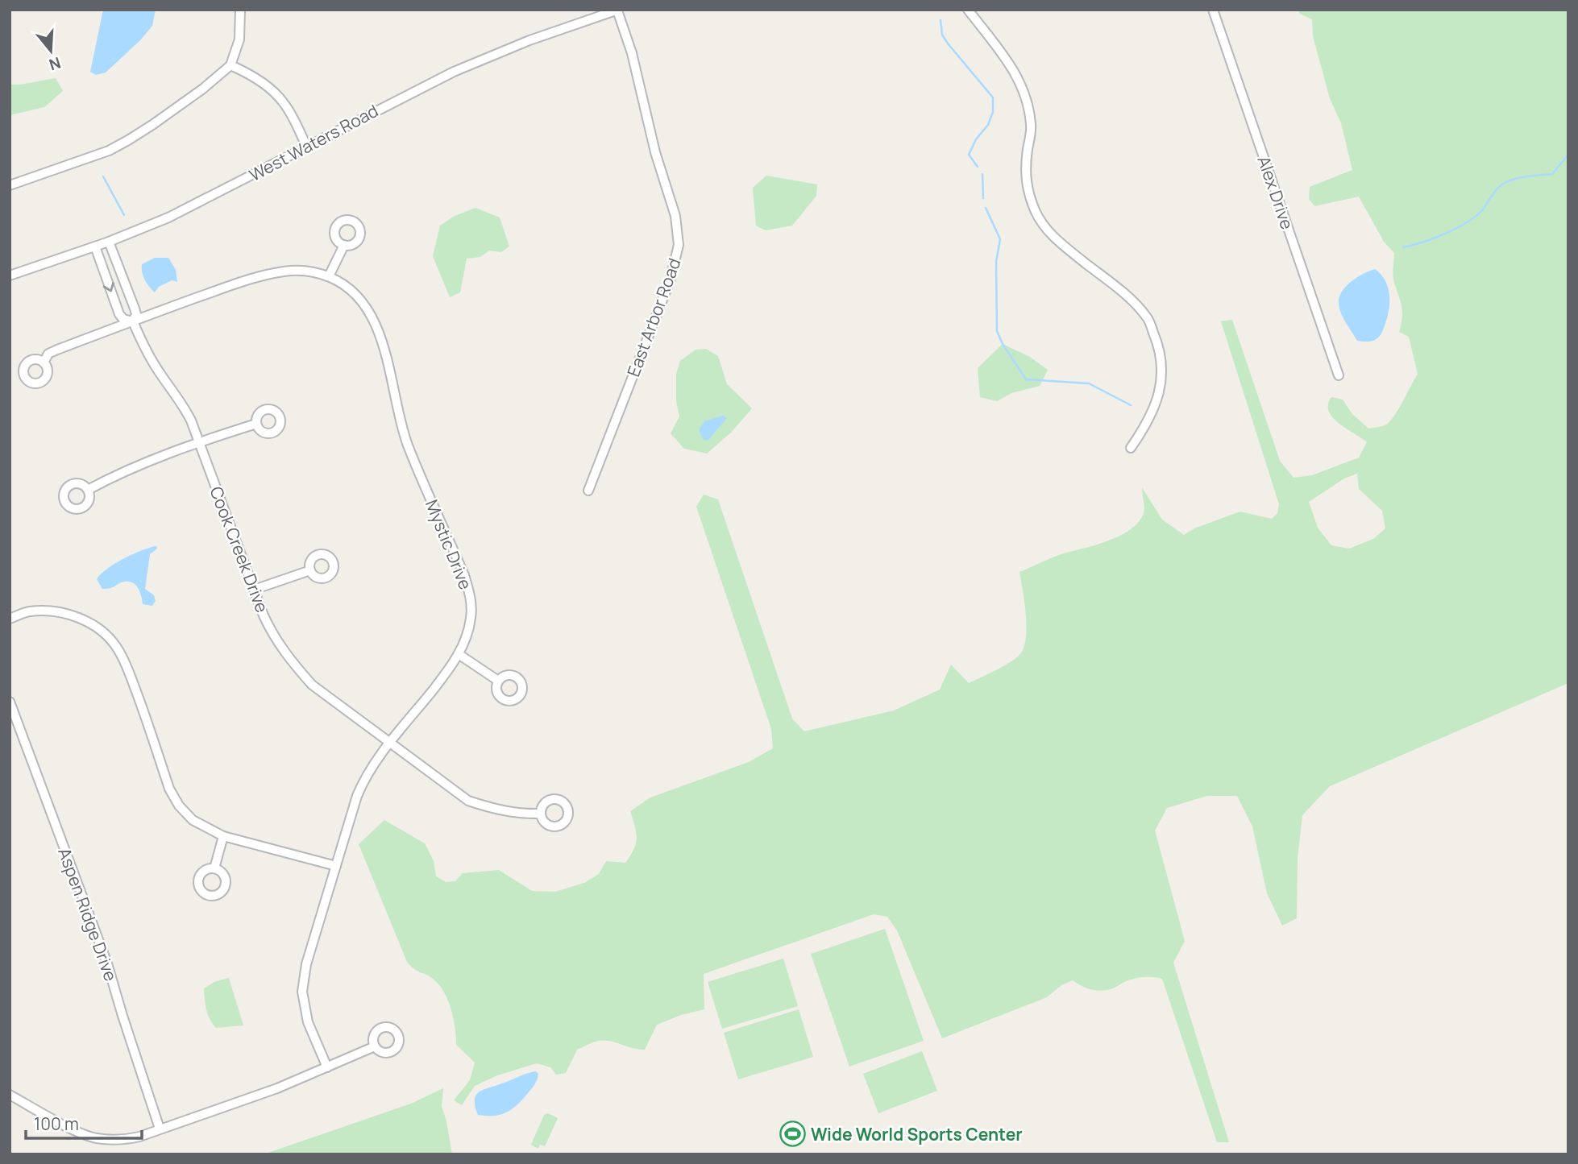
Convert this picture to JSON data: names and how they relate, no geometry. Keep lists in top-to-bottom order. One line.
{"streets":{"street":["West Waters Road","Alex Drive","East Arbor Road","Mystic Drive","Cook Creek Drive","Aspen Ridge Drive"]},"crossings":[["West Waters Road","East Arbor Road"],["West Waters Road","Cook Creek Drive"],["Mystic Drive","Cook Creek Drive"]],"places":{"sports":["Wide World Sports Center"]},"scale_bar":"100 m","north":"bottom"}
